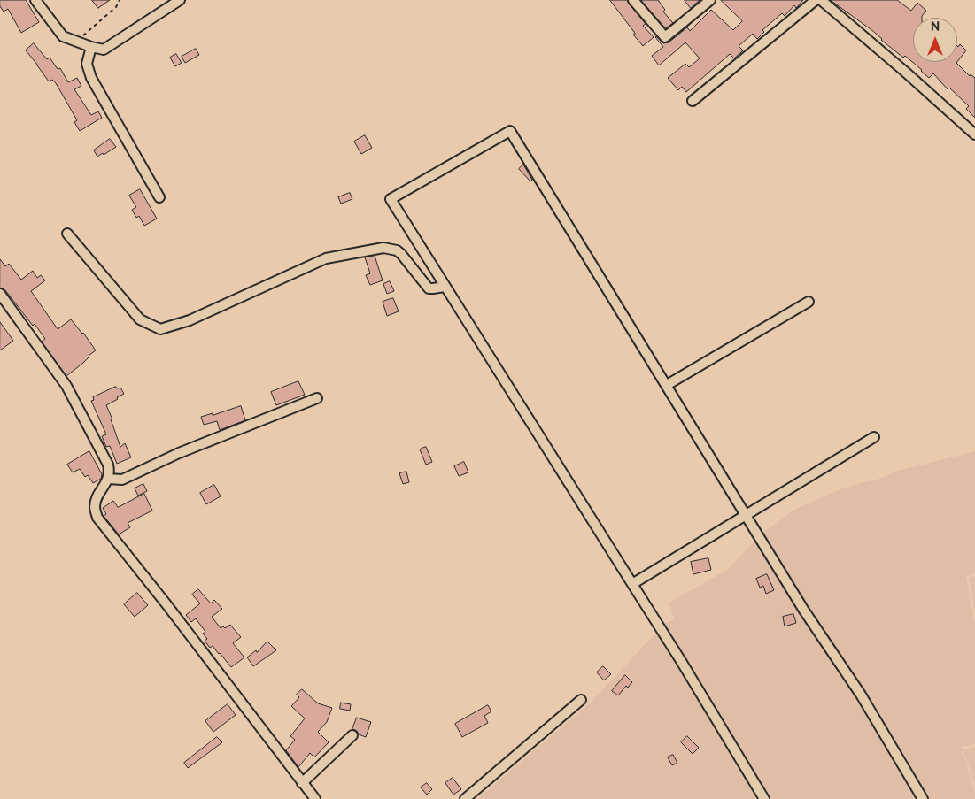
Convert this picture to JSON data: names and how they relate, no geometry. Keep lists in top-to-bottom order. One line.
{"north":"top"}
